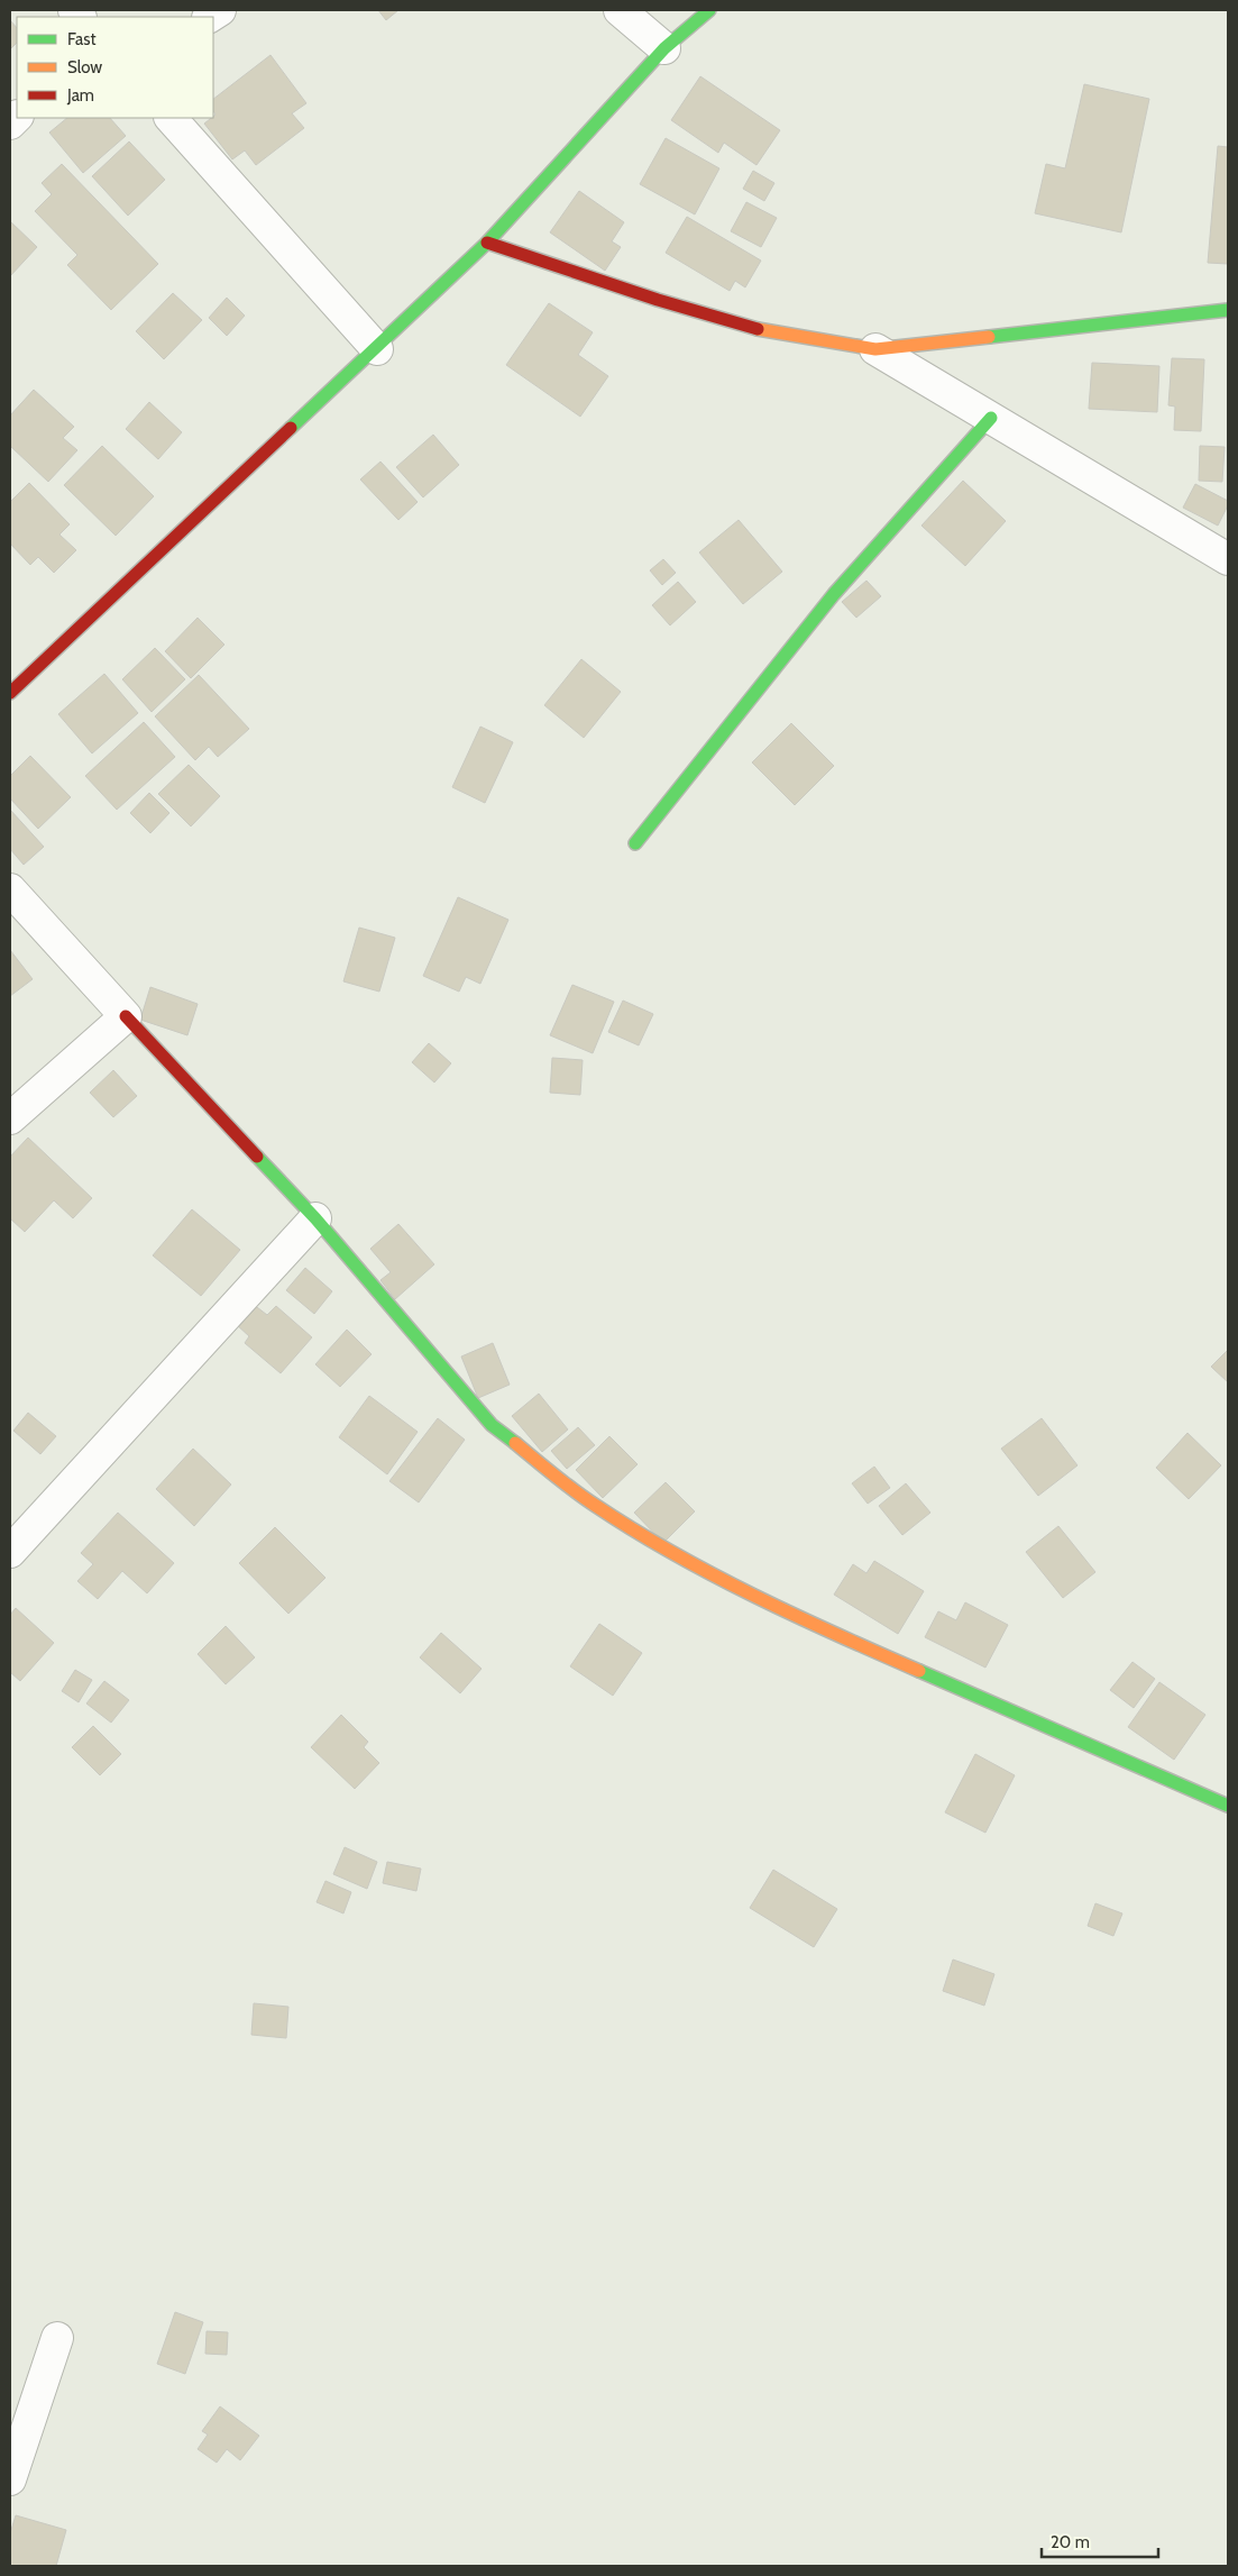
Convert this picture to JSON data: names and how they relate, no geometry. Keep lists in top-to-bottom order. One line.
{"legend":["Fast","Slow","Jam"],"scale_bar":"20 m"}
